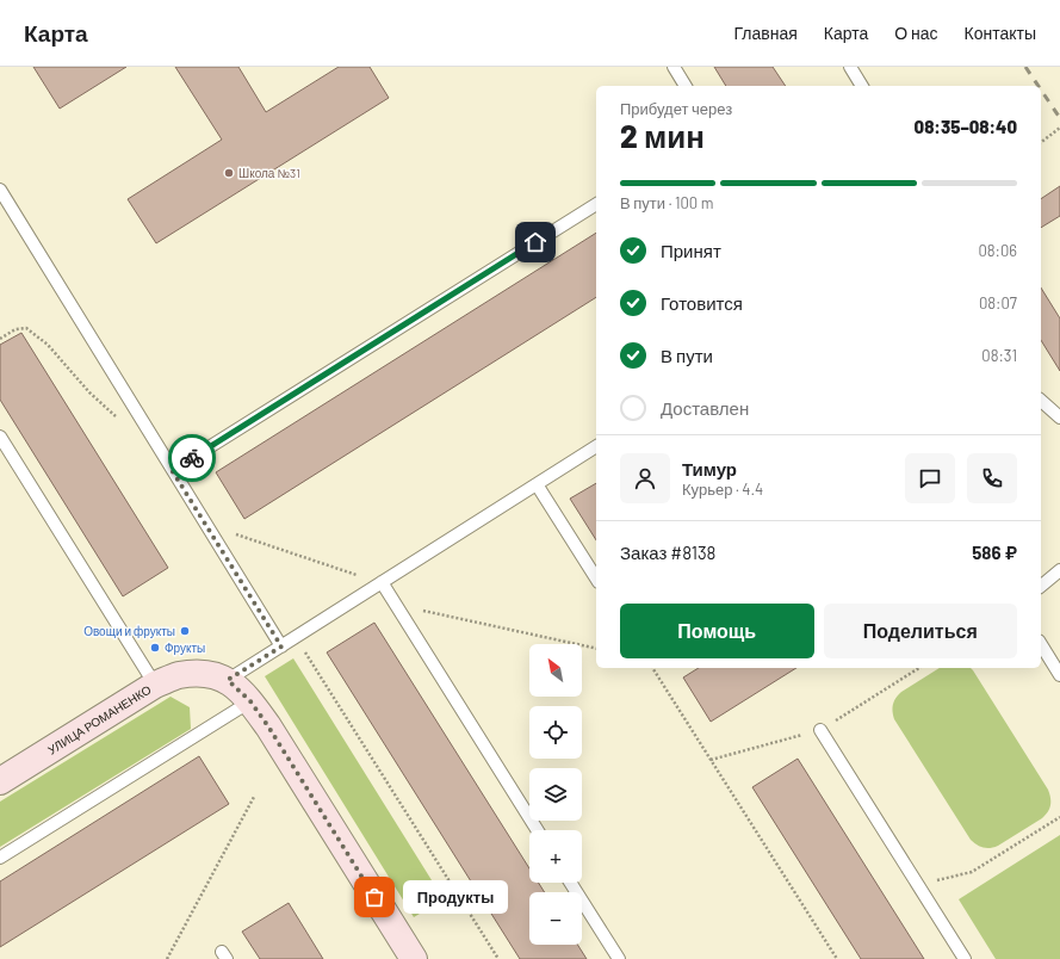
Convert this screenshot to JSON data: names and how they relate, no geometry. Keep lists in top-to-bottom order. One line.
{"streets":{"main road":["УЛИЦА РОМАНЕНКО"]},"places":["Школа №31","Овощи и фрукты","Фрукты","Продукты"],"north":"top left","page":{"header":"Карта","nav":["Главная","Карта","О нас","Контакты"],"heading":["2 мин","Прибудет через","08:35–08:40"],"panel":["Тимур","Курьер · 4.4","Заказ #8138","586 ₽"],"bar":"В пути · 100 m","list":[["Принят","08:06"],["Готовится","08:07"],["В пути","08:31"],"Доставлен"],"buttons":["Помощь","Поделиться"],"map_buttons":["+","−"],"bubble":"Продукты"}}
